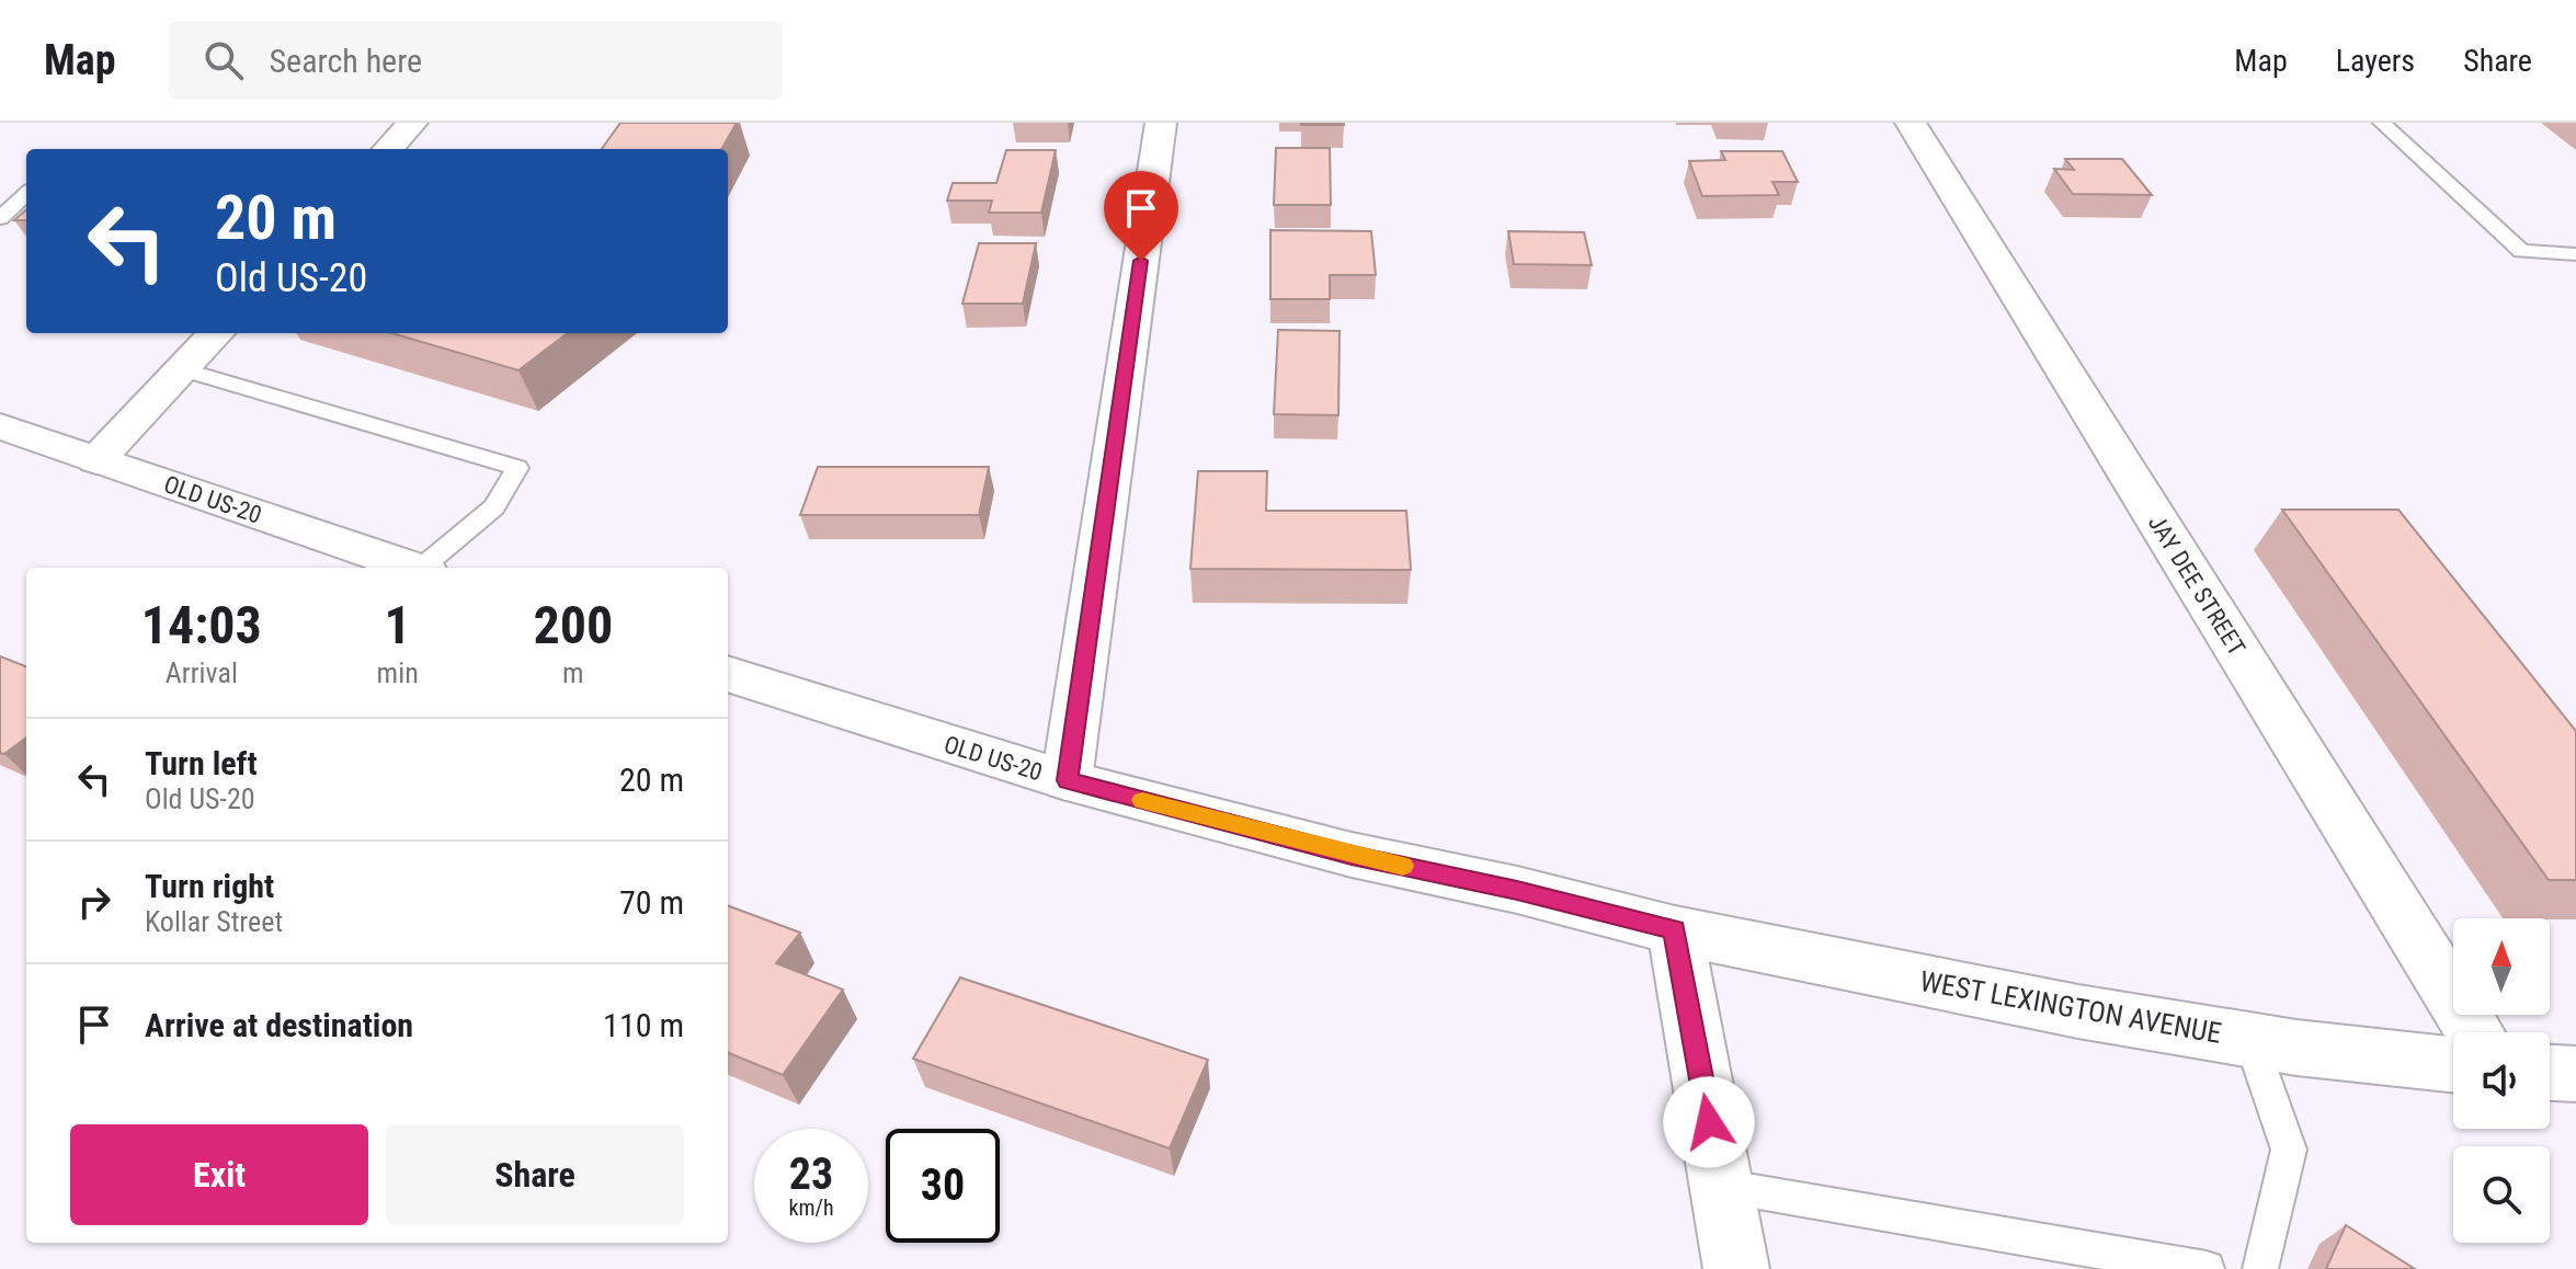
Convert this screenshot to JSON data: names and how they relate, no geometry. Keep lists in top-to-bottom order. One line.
{"streets":{"street":["OLD US-20","JAY DEE STREET","WEST LEXINGTON AVENUE"]},"crossings":[["OLD US-20","WEST LEXINGTON AVENUE"]],"north":"top","page":{"header":"Map","search":"Search here","nav":["Map","Layers","Share"],"turn":["20 m","Old US-20"],"eta":["14:03","Arrival","1","min","200","m"],"list":[{"name":"Turn left","note":"Old US-20","value":"20 m"},{"name":"Turn right","note":"Kollar Street","value":"70 m"},{"name":"Arrive at destination","value":"110 m"}],"buttons":["Exit","Share"],"speed":"23 km/h","limit":"30"}}
